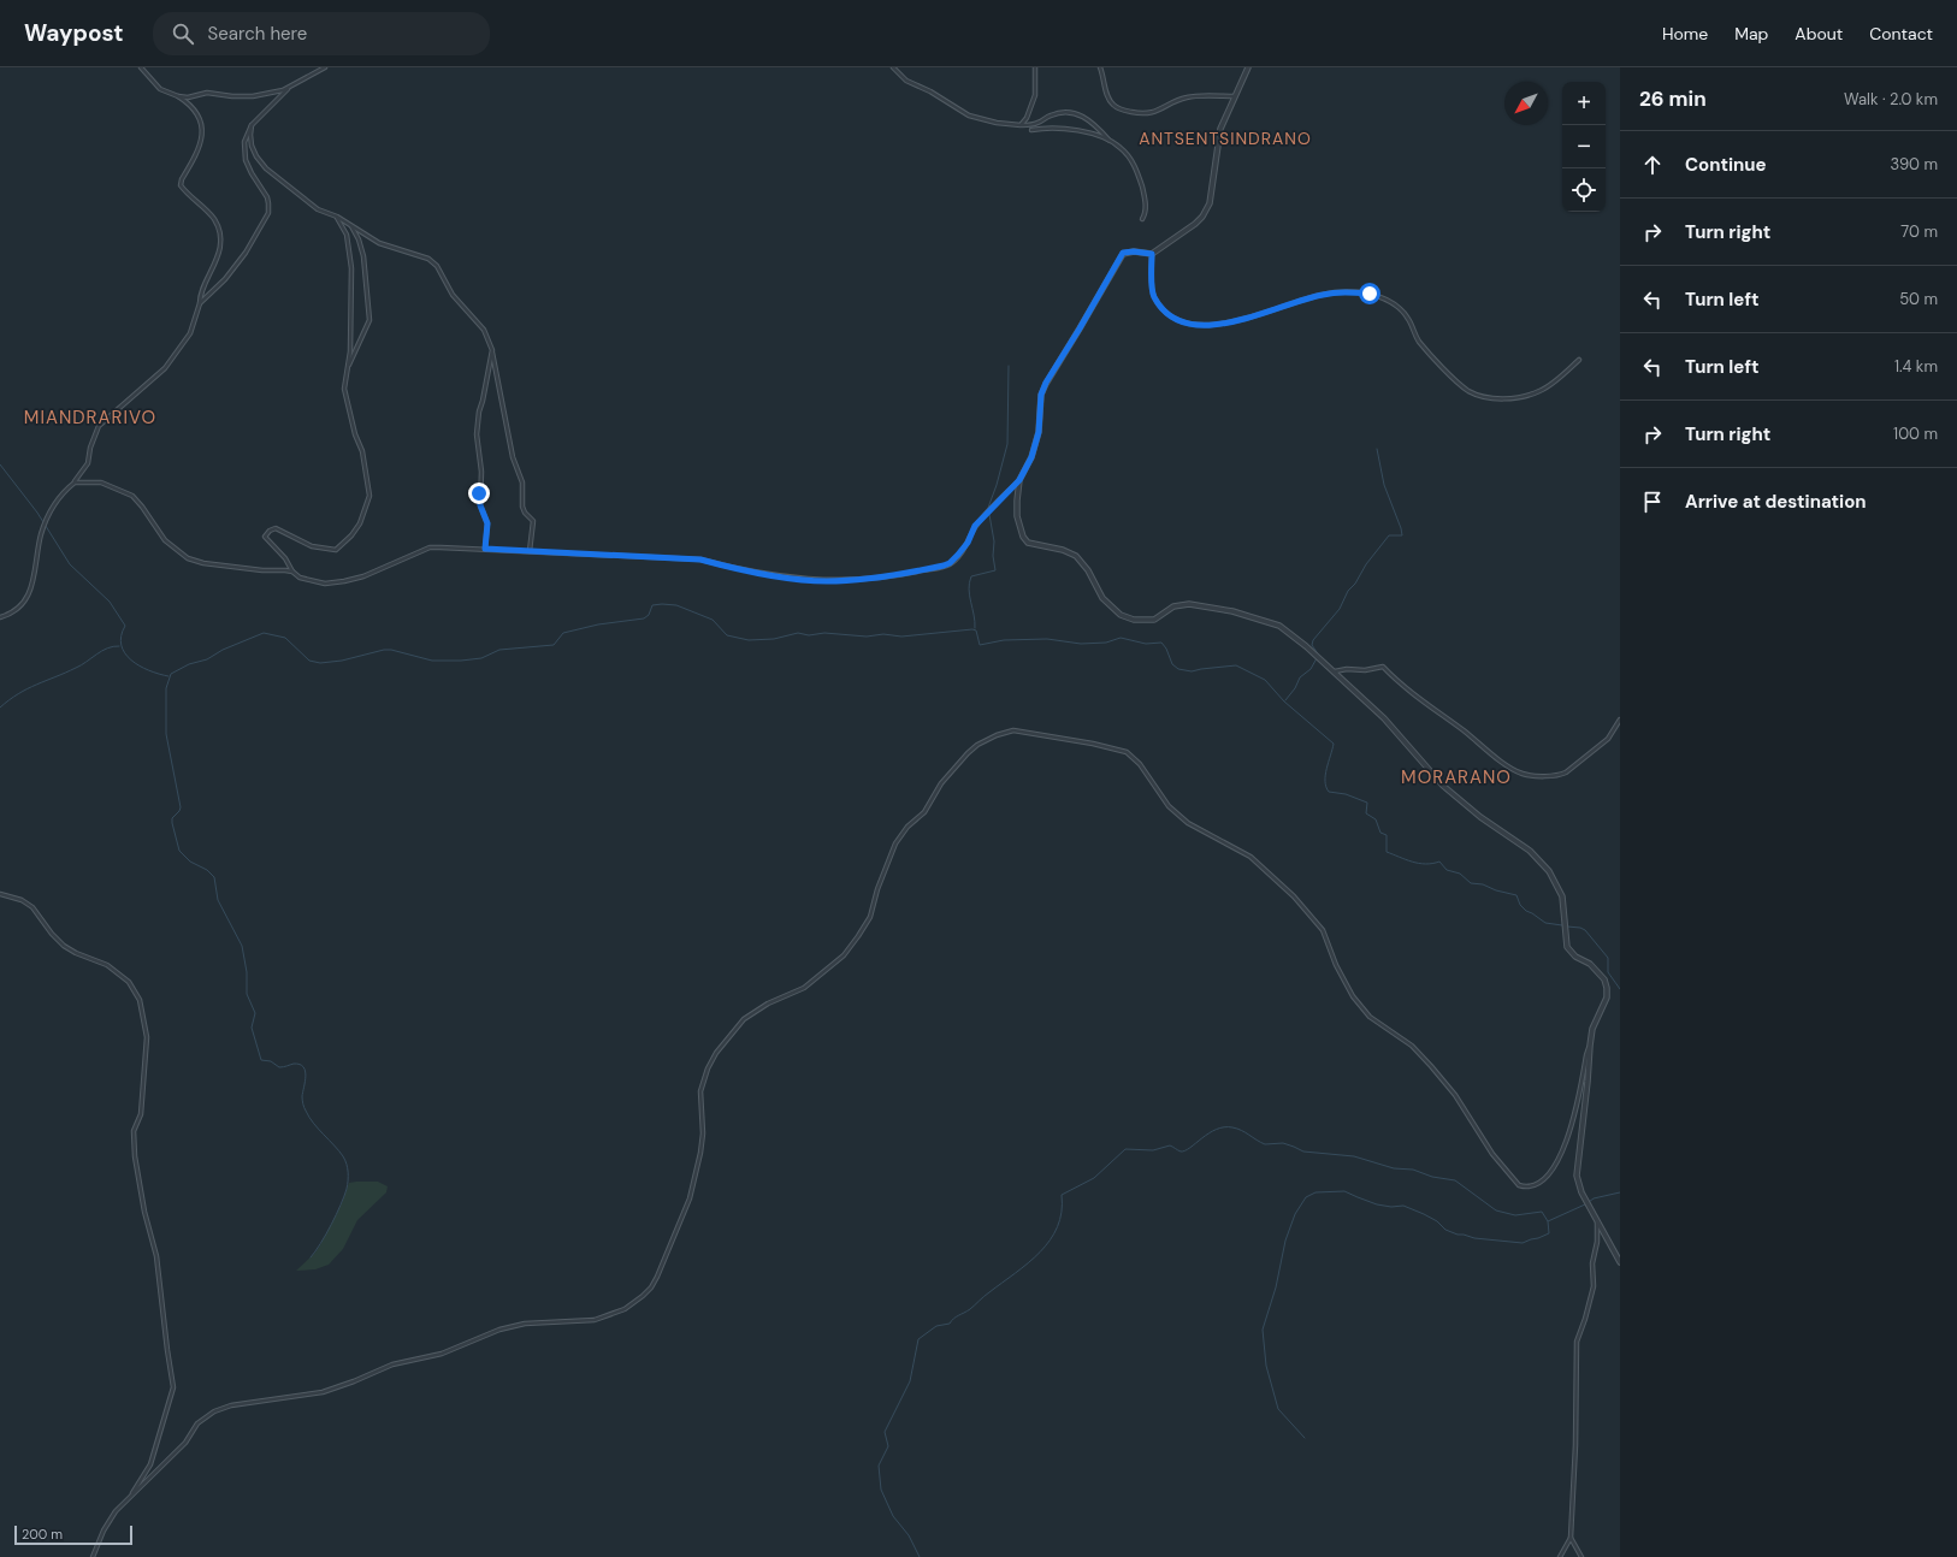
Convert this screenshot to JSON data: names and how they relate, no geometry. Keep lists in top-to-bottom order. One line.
{"districts":["ANTSENTSINDRANO","MIANDRARIVO","MORARANO"],"scale_bar":"200 m","north":"bottom left","page":{"header":"Waypost","search":"Search here","nav":["Home","Map","About","Contact"],"heading":["26 min","Walk · 2.0 km"],"map_buttons":["+","−"],"list":[["Continue","390 m"],["Turn right","70 m"],["Turn left","50 m"],["Turn left","1.4 km"],["Turn right","100 m"],"Arrive at destination"],"scale":"200 m"}}
